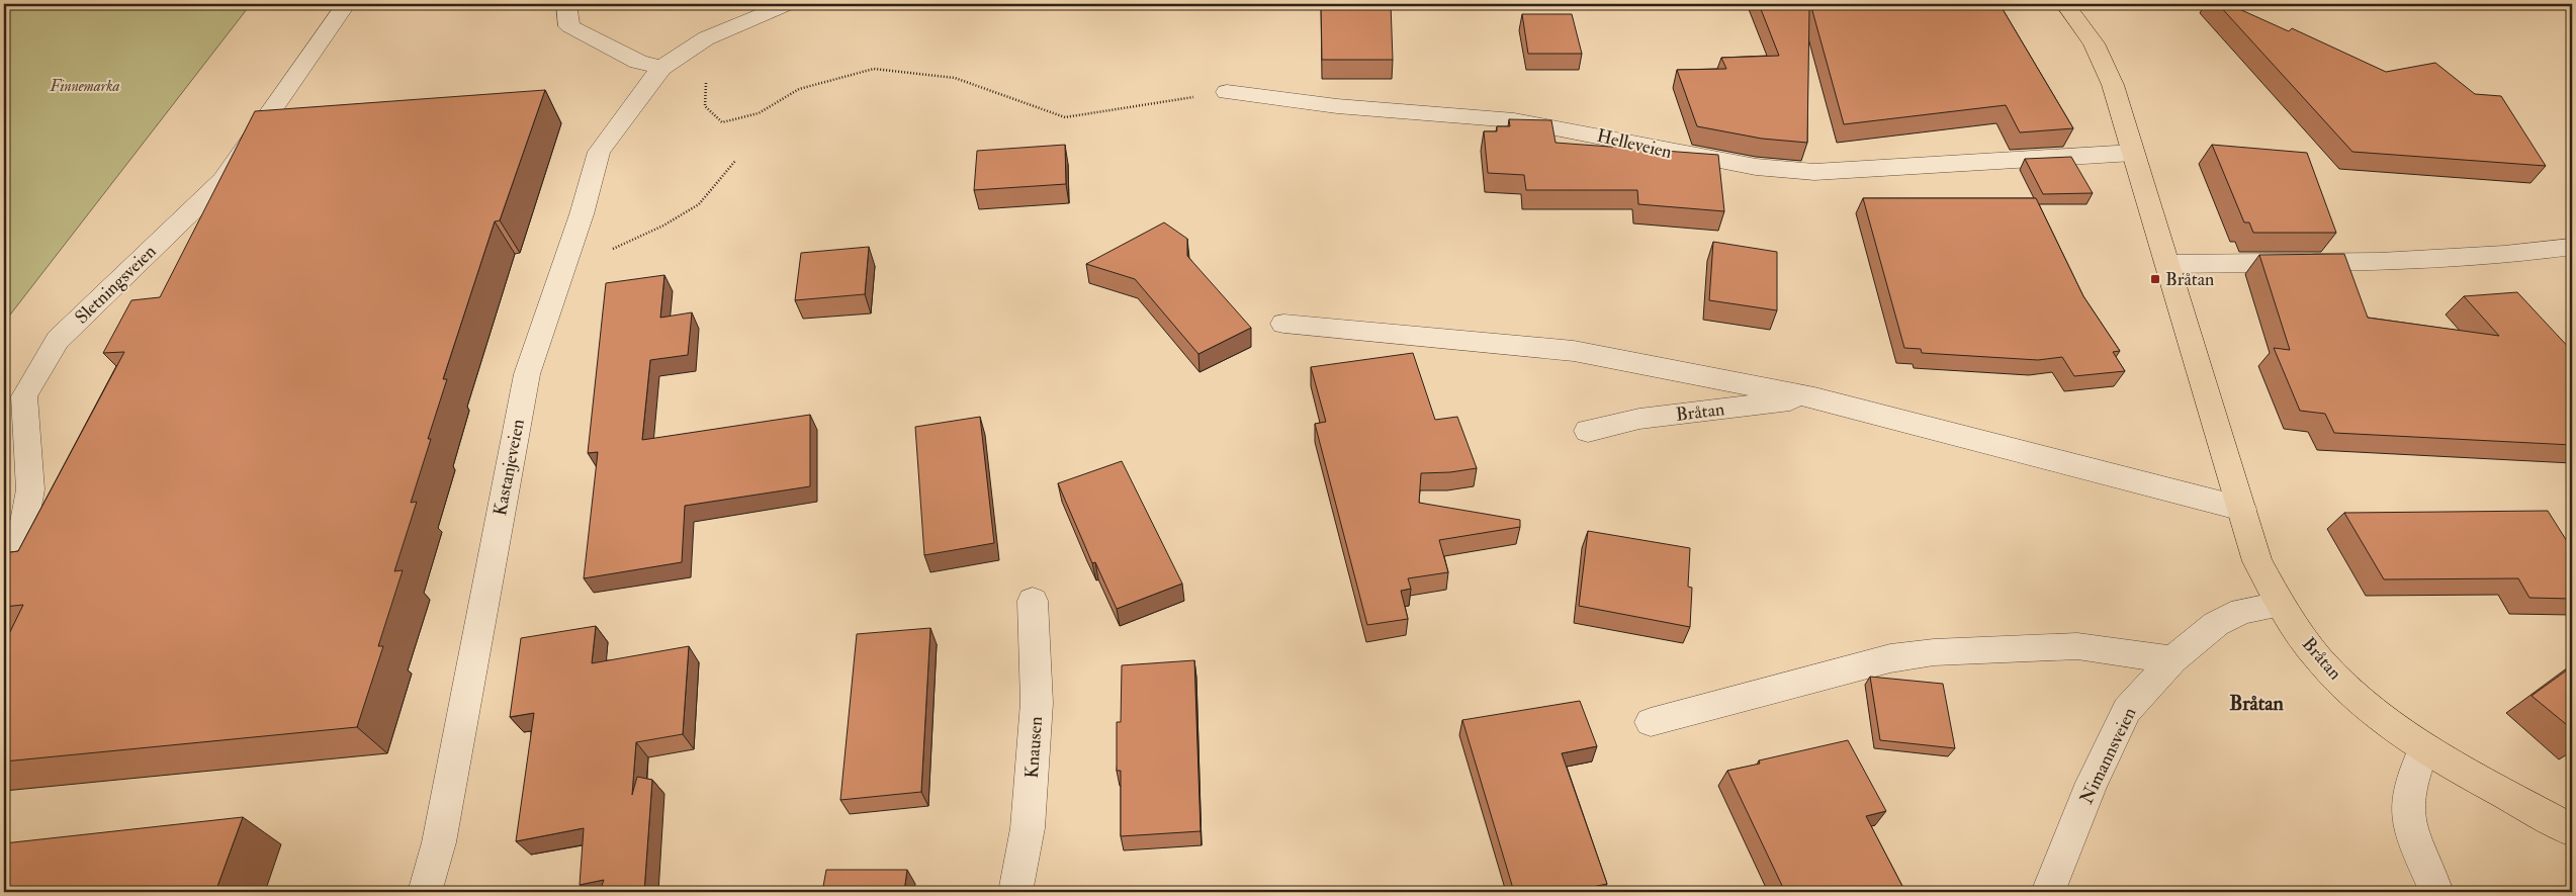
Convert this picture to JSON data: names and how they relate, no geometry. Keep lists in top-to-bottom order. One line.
{"streets":{"main road":["Bråtan"],"street":["Helleveien","Sletningsveien","Kastanjeveien","Knausen","Nimannsveien"]},"crossings":[["Helleveien","Bråtan"],["Bråtan","Nimannsveien"]],"districts":["Bråtan"],"parks":["Finnemarka"],"places":{"transit":["Bråtan"]}}
